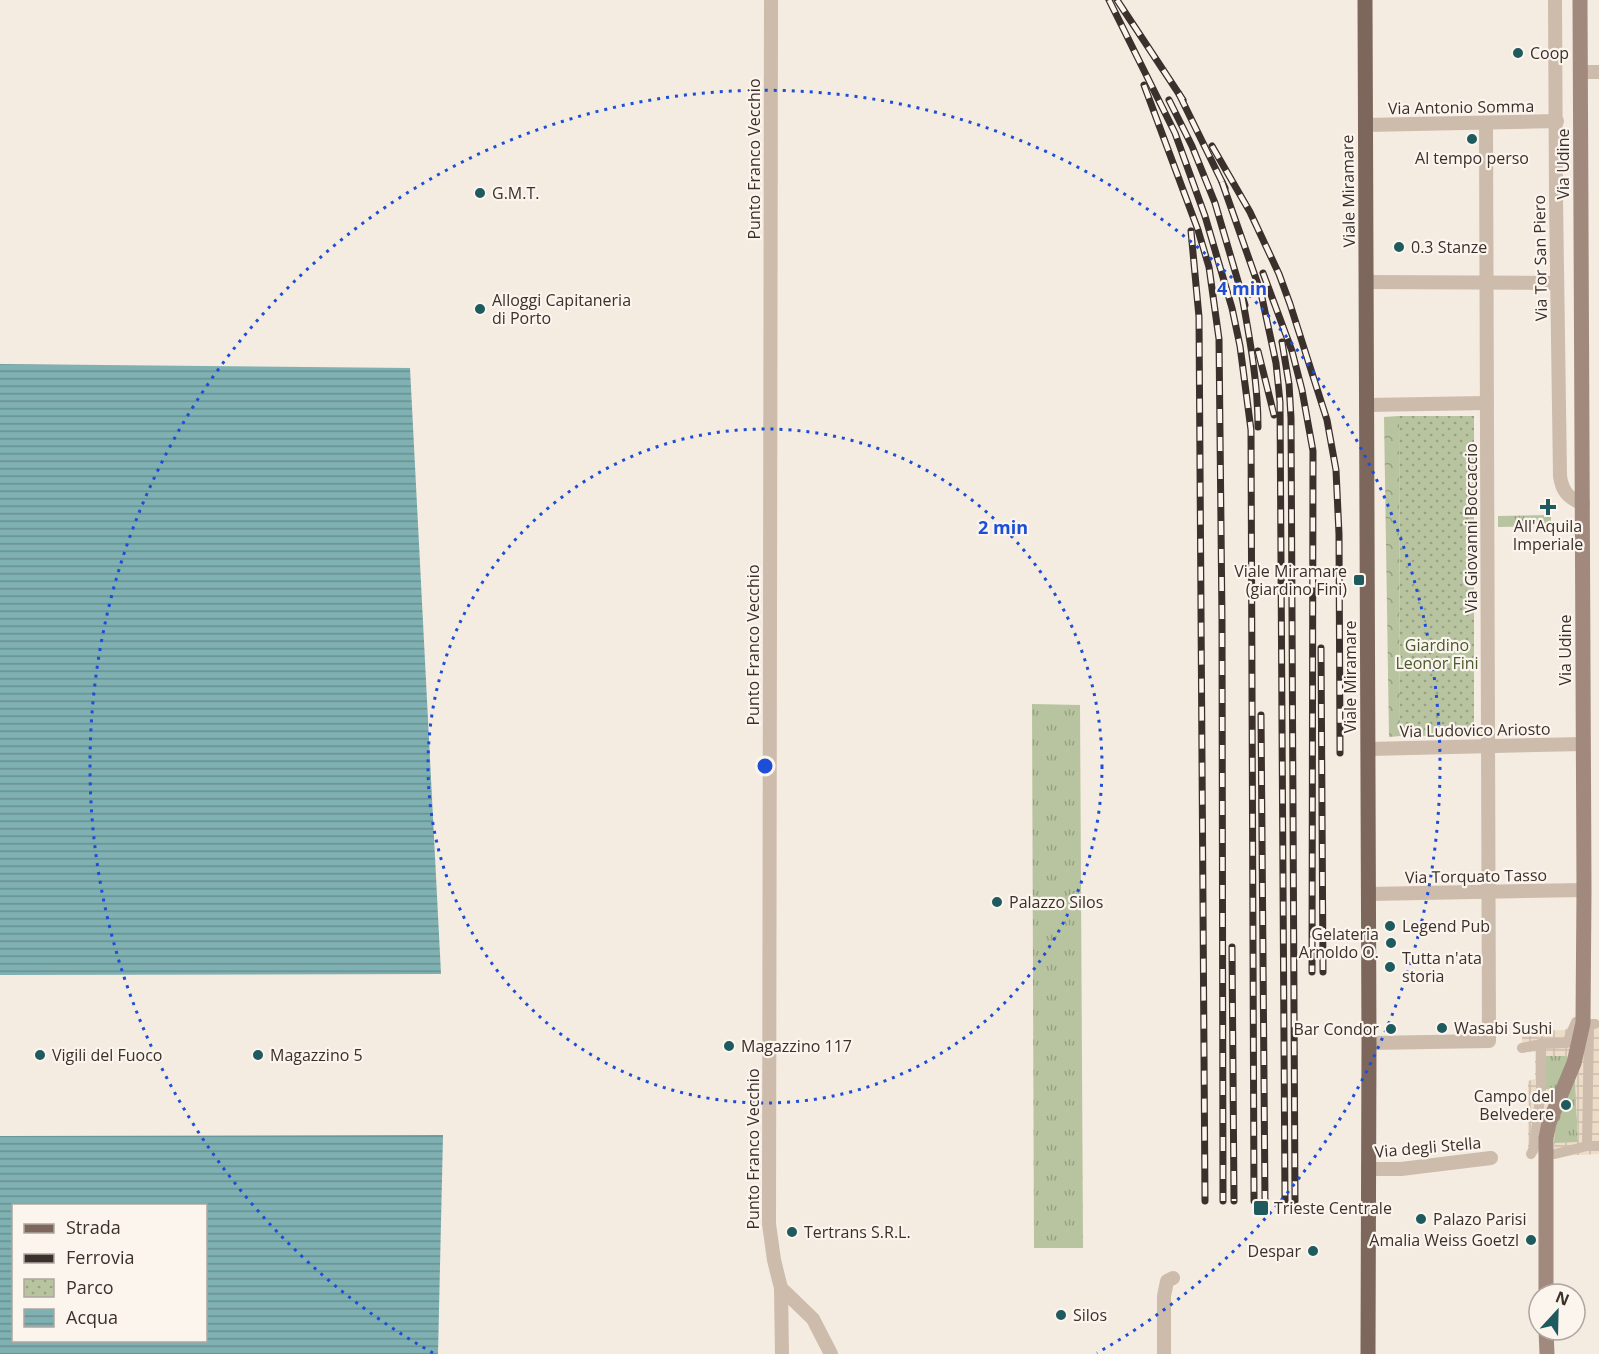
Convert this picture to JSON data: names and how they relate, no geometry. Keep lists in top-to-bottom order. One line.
{"streets":{"main road":["Via Udine","Viale Miramare"],"street":["Via Antonio Somma","Punto Franco Vecchio","Via Tor San Piero","Via Giovanni Boccaccio","Via Ludovico Ariosto","Via Torquato Tasso","Via degli Stella"]},"crossings":[["Via Antonio Somma","Viale Miramare"],["Via Antonio Somma","Via Tor San Piero"],["Via Antonio Somma","Via Giovanni Boccaccio"],["Via Udine","Via Tor San Piero"],["Via Udine","Via Ludovico Ariosto"],["Via Udine","Via Torquato Tasso"],["Viale Miramare","Via Giovanni Boccaccio"],["Viale Miramare","Via Ludovico Ariosto"],["Viale Miramare","Via Torquato Tasso"],["Viale Miramare","Via degli Stella"],["Via Giovanni Boccaccio","Via Ludovico Ariosto"],["Via Giovanni Boccaccio","Via Torquato Tasso"]],"parks":["Giardino Leonor Fini"],"places":{"other":["Coop","Al tempo perso","G.M.T.","0.3 Stanze","Alloggi Capitaneria di Porto","Palazzo Silos","Legend Pub","Gelateria Arnoldo O.","Tutta n'ata storia","Wasabi Sushi","Bar Condor","Magazzino 117","Vigili del Fuoco","Magazzino 5","Campo del Belvedere","Palazo Parisi","Tertrans S.R.L.","Amalia Weiss Goetzl","Despar","Silos"],"health":["All'Aquila Imperiale"],"transit":["Viale Miramare (giardino Fini)","Trieste Centrale"]},"legend":["Strada","Ferrovia","Parco","Acqua"],"north":"top","rings":["4 min","2 min"]}
